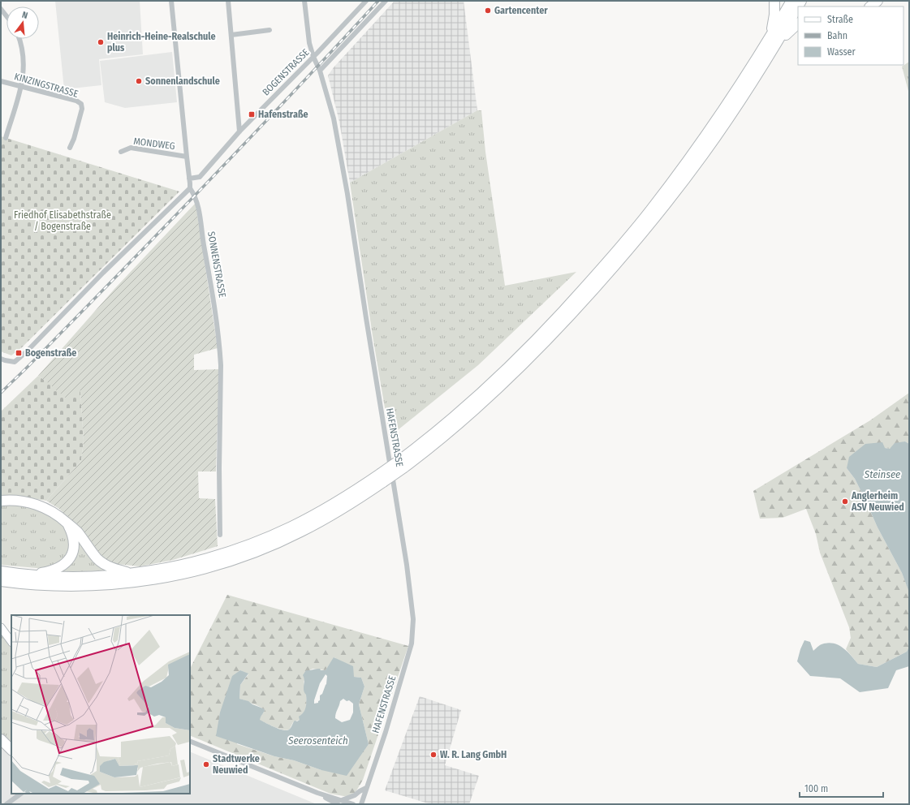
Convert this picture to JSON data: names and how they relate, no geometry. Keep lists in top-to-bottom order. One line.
{"streets":{"street":["BOGENSTRASSE","KINZINGSTRASSE","MONDWEG","SONNENSTRASSE","HAFENSTRASSE"]},"crossings":[["BOGENSTRASSE","SONNENSTRASSE"],["BOGENSTRASSE","HAFENSTRASSE"],["MONDWEG","SONNENSTRASSE"]],"water":["Steinsee","Seerosenteich"],"parks":["Friedhof Elisabethstraße / Bogenstraße"],"places":{"other":["Gartencenter","Heinrich-Heine-Realschule plus","Sonnenlandschule","Anglerheim ASV Neuwied","W. R. Lang GmbH","Stadtwerke Neuwied"],"transit":["Hafenstraße","Bogenstraße"]},"legend":["Straße","Bahn","Wasser"],"scale_bar":"100 m","north":"top"}
